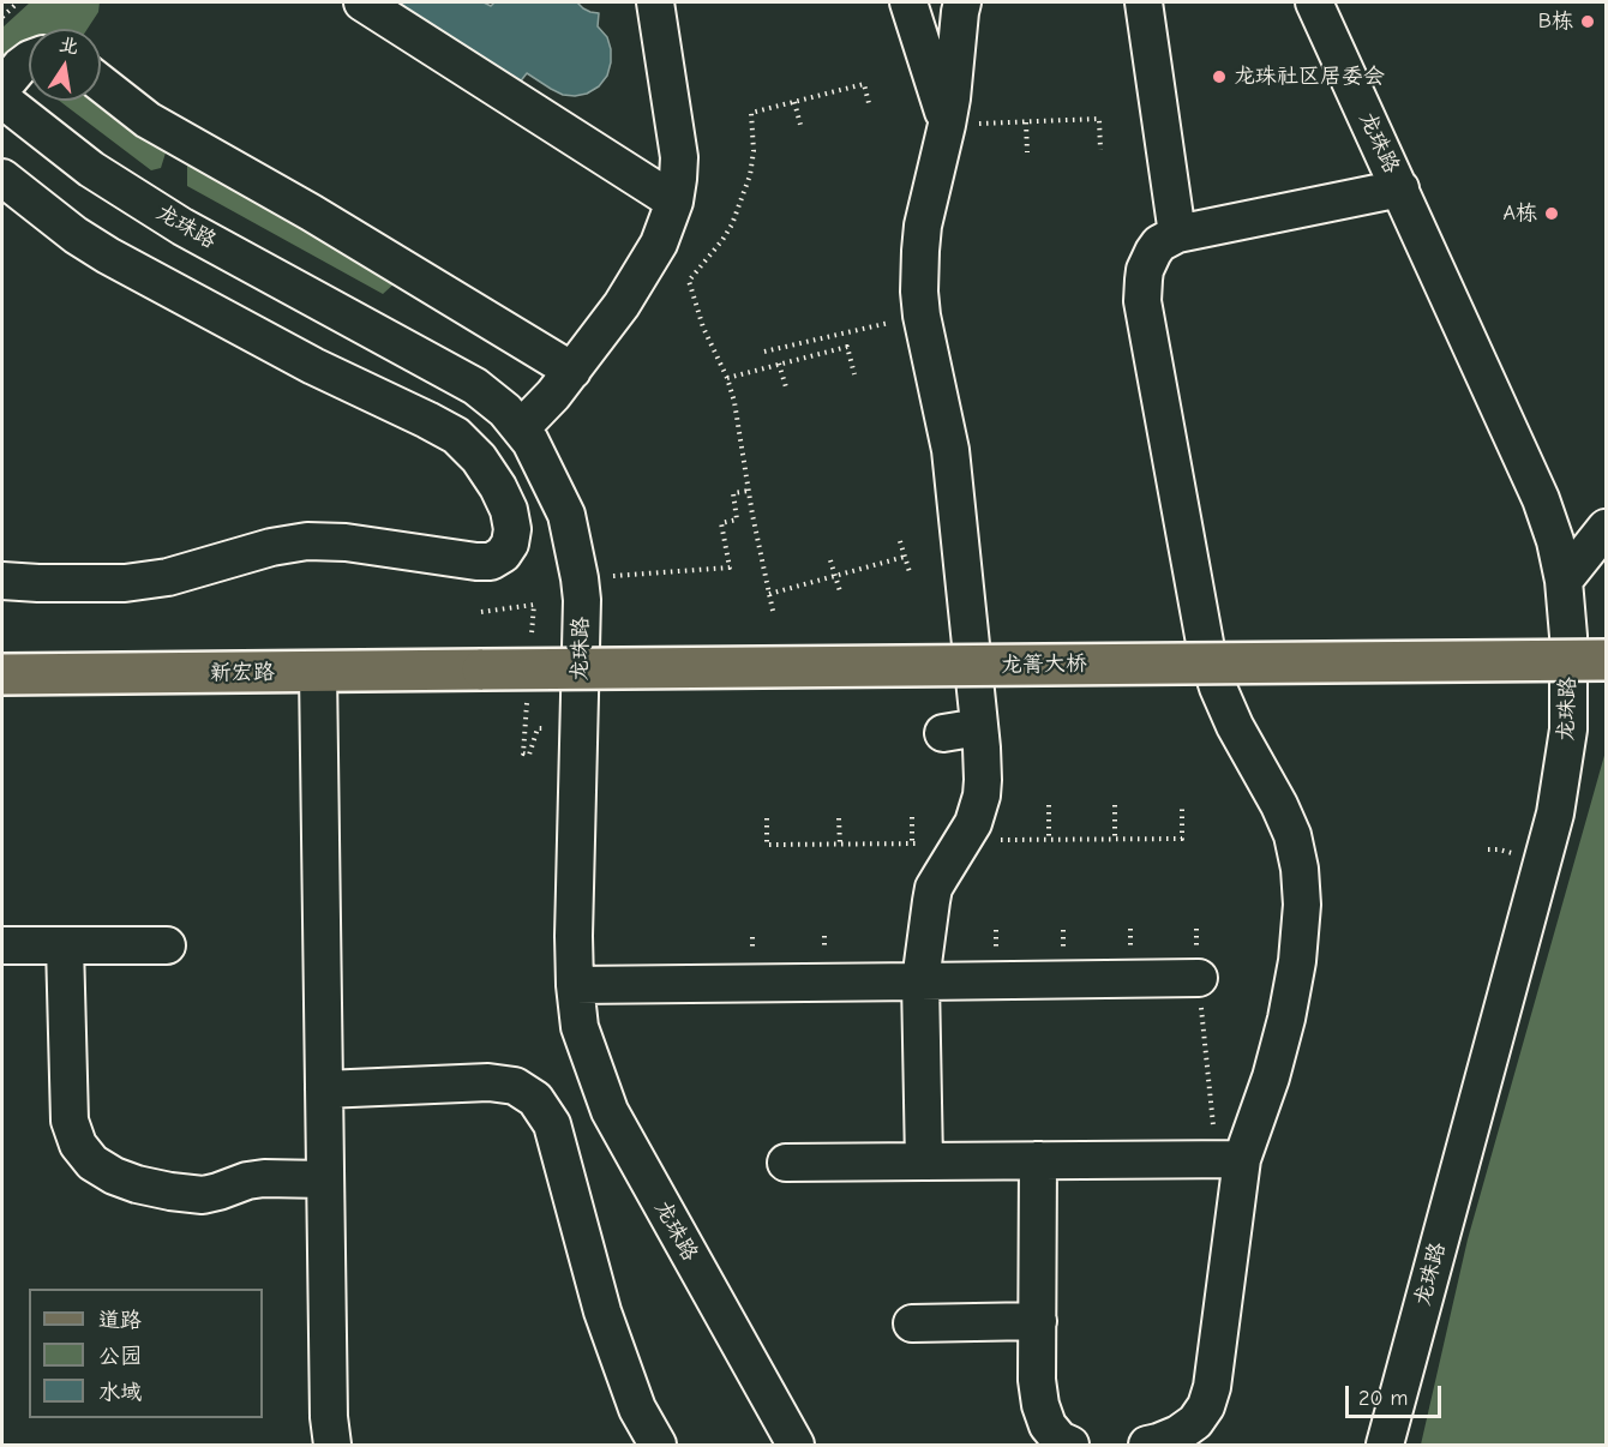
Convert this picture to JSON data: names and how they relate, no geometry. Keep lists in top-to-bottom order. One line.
{"streets":{"main road":["龙箐大桥","新宏路"],"street":["龙珠路"]},"crossings":[["龙箐大桥","新宏路"]],"places":["B栋","龙珠社区居委会","A栋"],"legend":["道路","公园","水域"],"scale_bar":"20 m","north":"top"}
